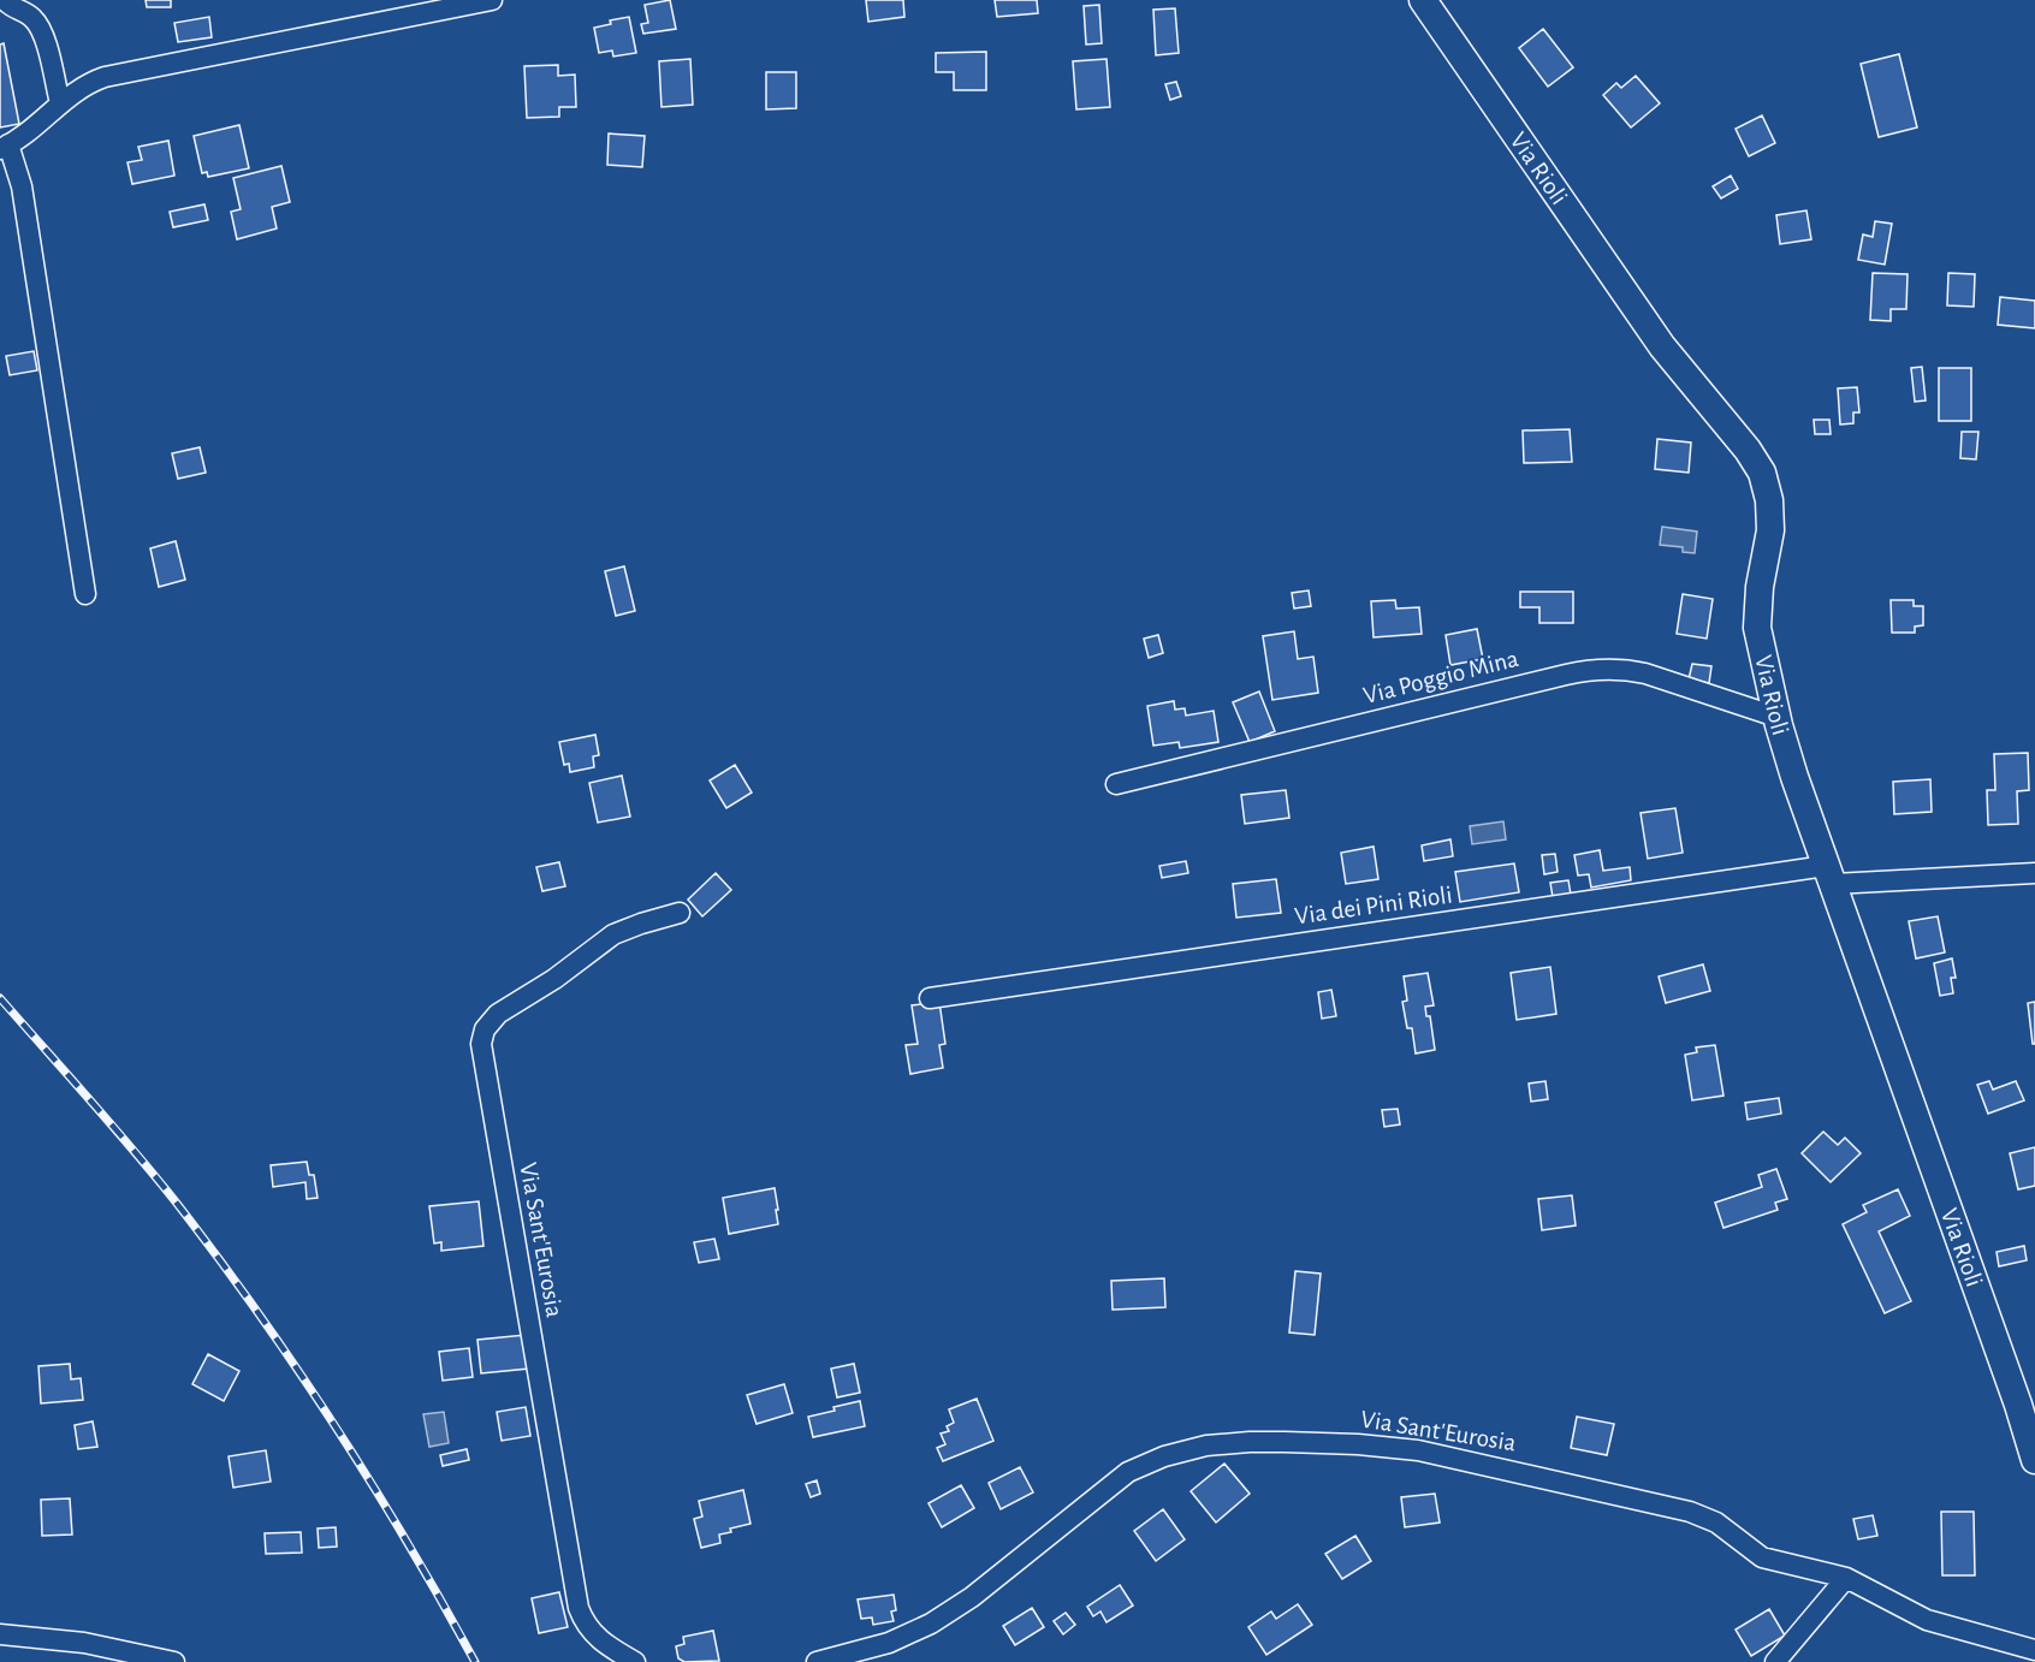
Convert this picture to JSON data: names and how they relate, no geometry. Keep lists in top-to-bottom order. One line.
{"streets":{"main road":["Via Rioli"],"street":["Via Poggio Mina","Via dei Pini Rioli","Via Sant'Eurosia"]},"crossings":[["Via Rioli","Via Poggio Mina"],["Via Rioli","Via dei Pini Rioli"]]}
